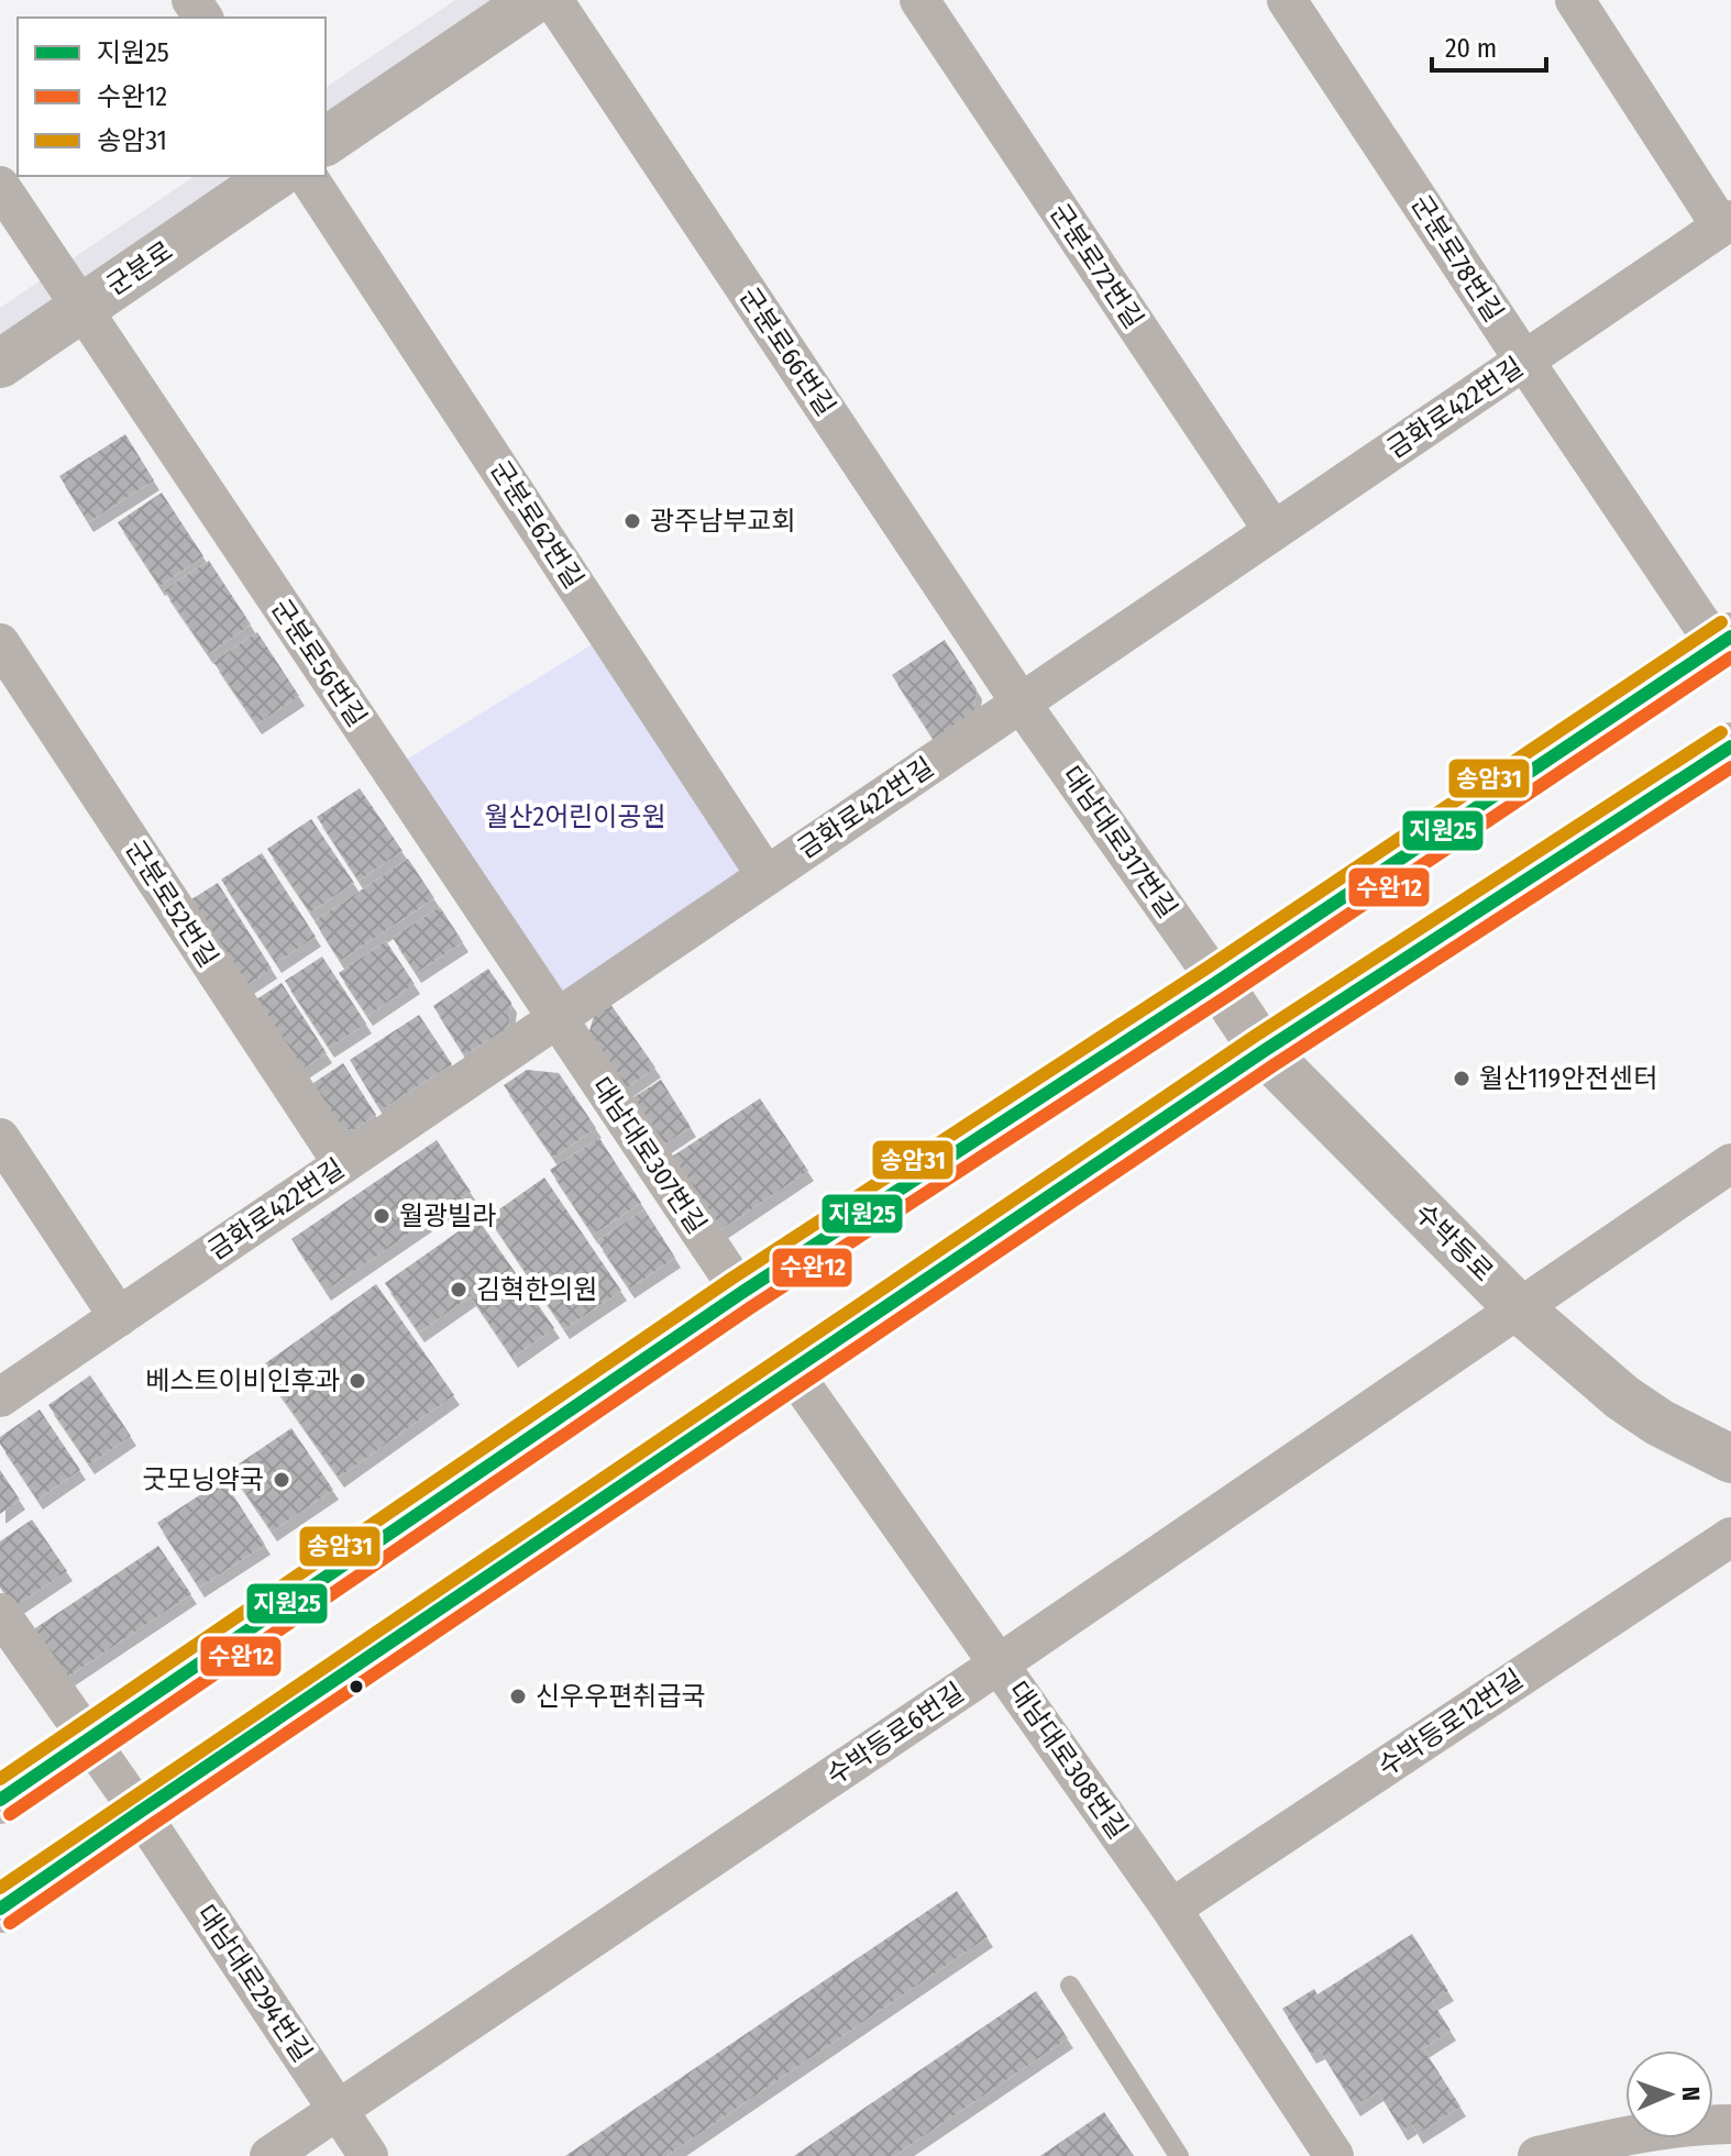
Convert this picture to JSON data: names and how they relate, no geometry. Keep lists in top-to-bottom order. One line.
{"streets":{"street":["군분로78번길","군분로72번길","군분로","군분로66번길","금화로422번길","군분로62번길","군분로56번길","대남대로317번길","군분로52번길","대남대로307번길","수박등로","수박등로12번길","수박등로6번길","대남대로308번길","대남대로294번길"]},"crossings":[["군분로78번길","금화로422번길"],["군분로72번길","금화로422번길"],["군분로","군분로56번길"],["군분로66번길","금화로422번길"],["군분로66번길","대남대로317번길"],["금화로422번길","군분로62번길"],["금화로422번길","군분로56번길"],["금화로422번길","대남대로317번길"],["금화로422번길","군분로52번길"],["금화로422번길","대남대로307번길"],["군분로56번길","대남대로307번길"],["대남대로317번길","수박등로"],["수박등로","수박등로6번길"],["수박등로12번길","대남대로308번길"],["수박등로6번길","대남대로308번길"],["수박등로6번길","대남대로294번길"]],"parks":["월산2어린이공원"],"places":["광주남부교회","월산119안전센터","월광빌라","김혁한의원","베스트이비인후과","굿모닝약국","신우우편취급국"],"lines":["transit line 송암31","transit line 지원25","transit line 수완12"],"legend":["지원25","수완12","송암31"],"scale_bar":"20 m","north":"right"}
